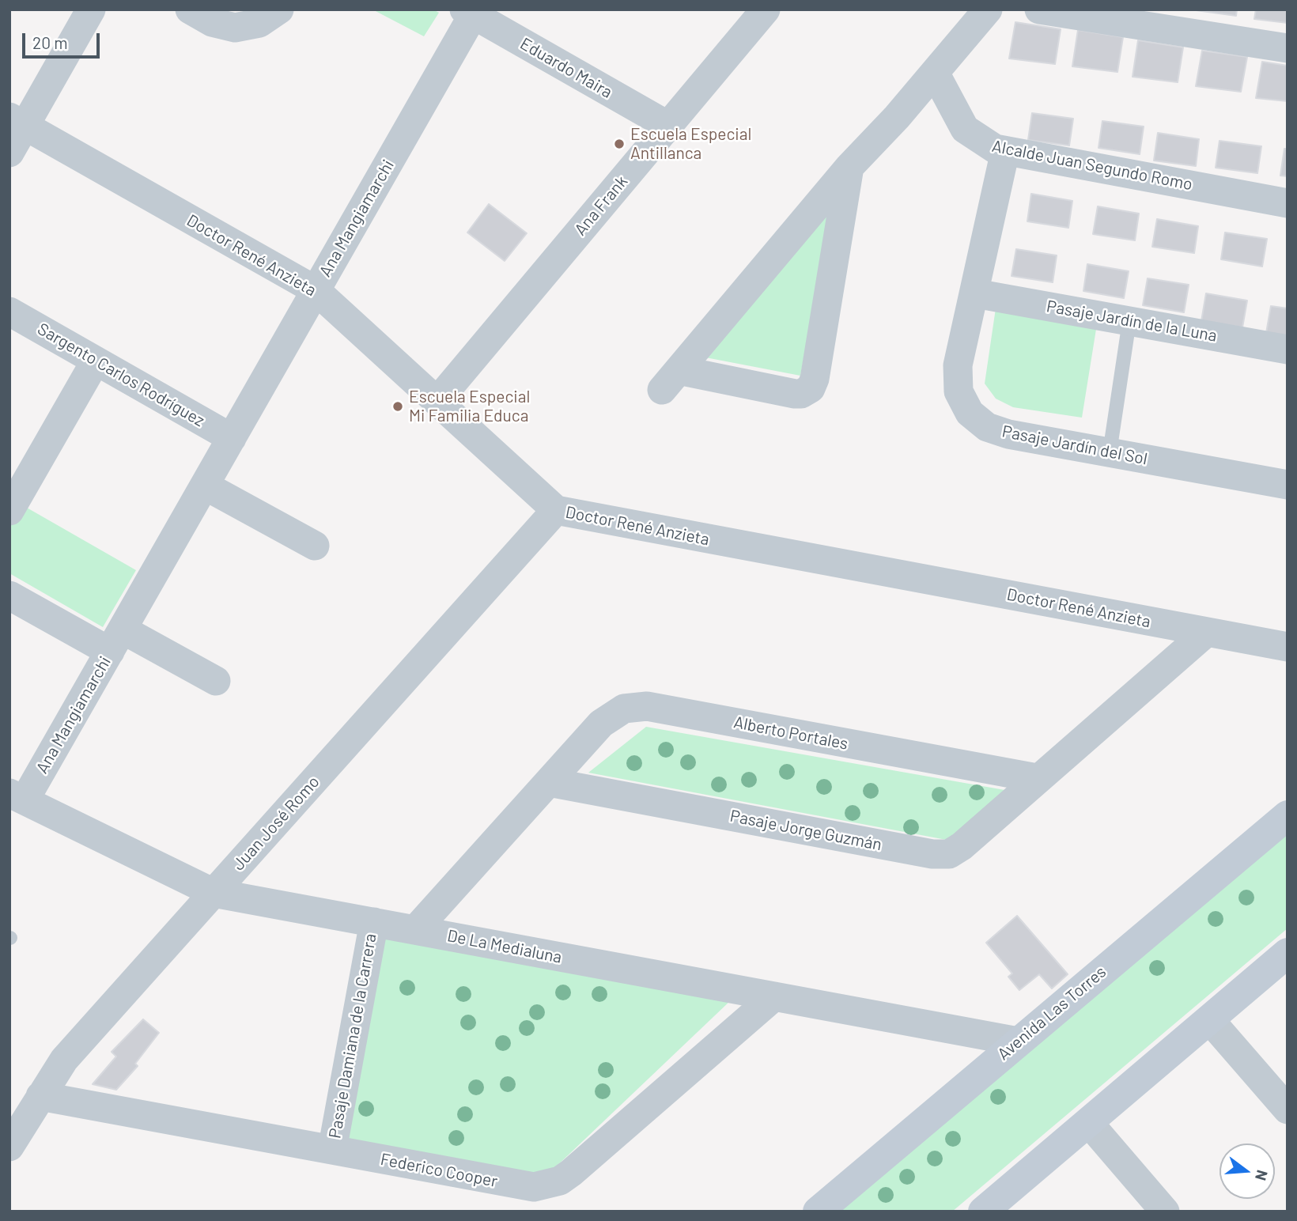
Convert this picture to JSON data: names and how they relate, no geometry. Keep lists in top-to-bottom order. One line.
{"streets":{"street":["Eduardo Maira","Alcalde Juan Segundo Romo","Ana Frank","Ana Mangiamarchi","Doctor René Anzieta","Pasaje Jardín de la Luna","Sargento Carlos Rodríguez","Pasaje Jardín del Sol","Alberto Portales","Juan José Romo","Pasaje Jorge Guzmán","De La Medialuna","Avenida Las Torres","Pasaje Damiana de la Carrera","Federico Cooper"]},"crossings":[["Eduardo Maira","Ana Frank"],["Eduardo Maira","Ana Mangiamarchi"],["Alcalde Juan Segundo Romo","Pasaje Jardín del Sol"],["Ana Frank","Doctor René Anzieta"],["Ana Mangiamarchi","Doctor René Anzieta"],["Ana Mangiamarchi","Sargento Carlos Rodríguez"],["Ana Mangiamarchi","De La Medialuna"],["Doctor René Anzieta","Juan José Romo"],["Pasaje Jardín de la Luna","Pasaje Jardín del Sol"],["Alberto Portales","Pasaje Jorge Guzmán"],["Alberto Portales","De La Medialuna"],["Juan José Romo","De La Medialuna"],["Juan José Romo","Federico Cooper"],["De La Medialuna","Avenida Las Torres"],["De La Medialuna","Pasaje Damiana de la Carrera"],["De La Medialuna","Federico Cooper"],["Pasaje Damiana de la Carrera","Federico Cooper"]],"places":["Escuela Especial Antillanca","Escuela Especial Mi Familia Educa"],"scale_bar":"20 m","north":"right"}
